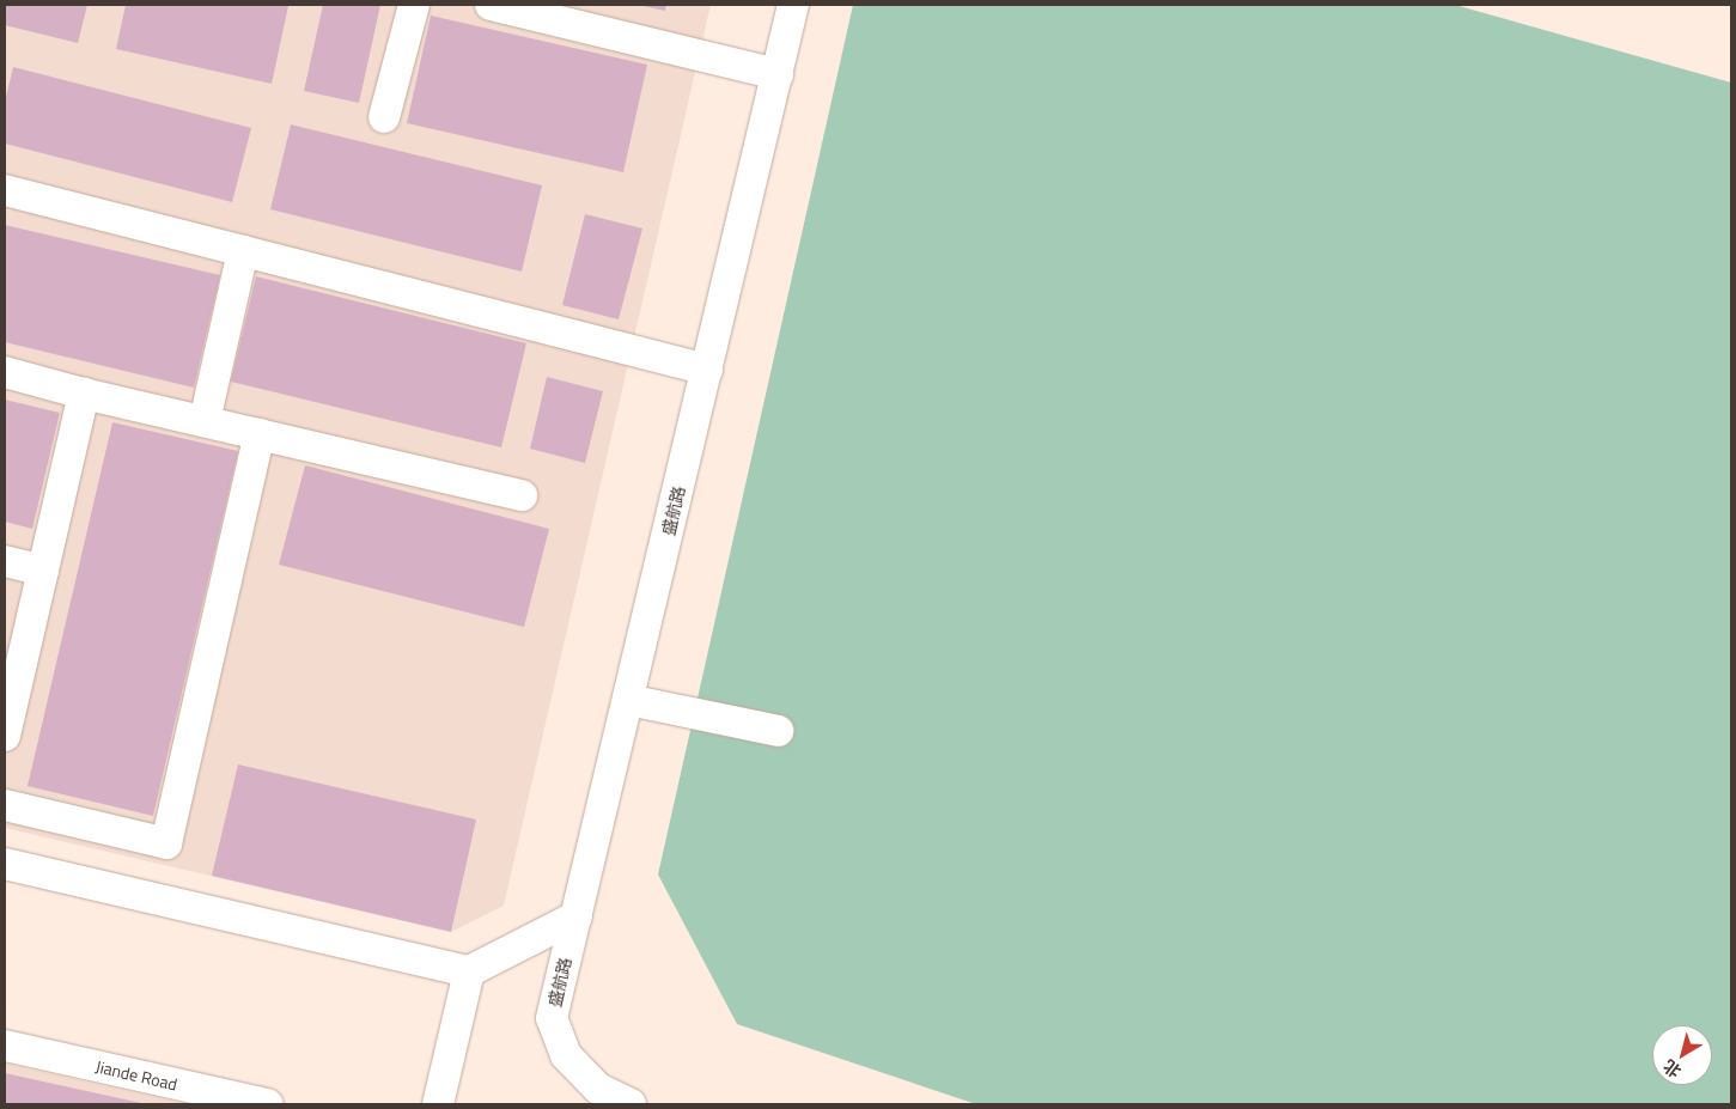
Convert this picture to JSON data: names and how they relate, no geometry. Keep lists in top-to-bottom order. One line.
{"streets":{"street":["盛航路","Jiande Road"]},"north":"bottom left"}
